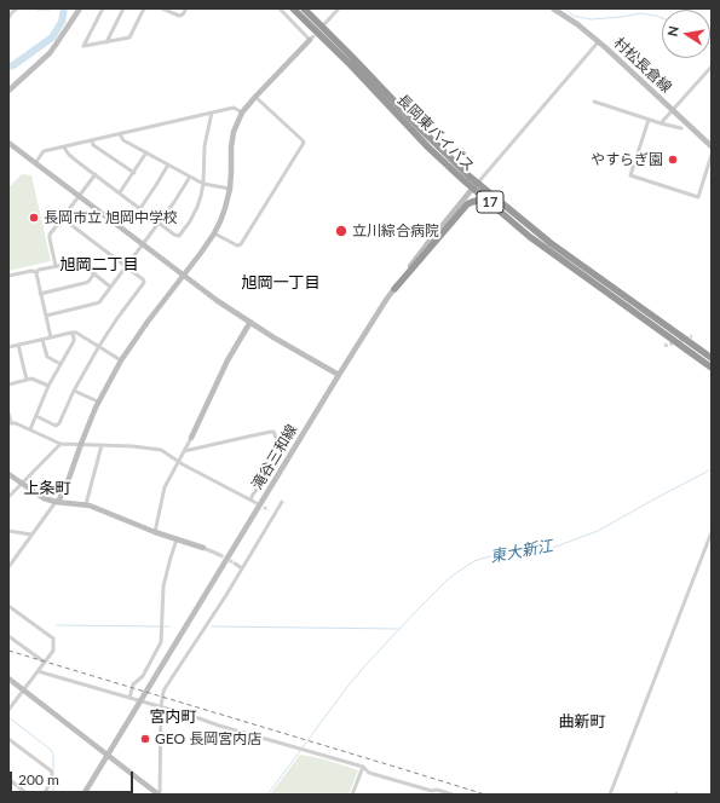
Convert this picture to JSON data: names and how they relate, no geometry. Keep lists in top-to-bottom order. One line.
{"streets":{"highway":["長岡東バイパス","17"],"street":["村松長倉線","滝谷三和線"]},"crossings":[["長岡東バイパス","滝谷三和線"]],"districts":["旭岡二丁目","旭岡一丁目","上条町","宮内町","曲新町"],"water":["東大新江"],"places":["やすらぎ園","長岡市立 旭岡中学校","立川綜合病院","GEO 長岡宮内店"],"scale_bar":"200 m","north":"left"}
